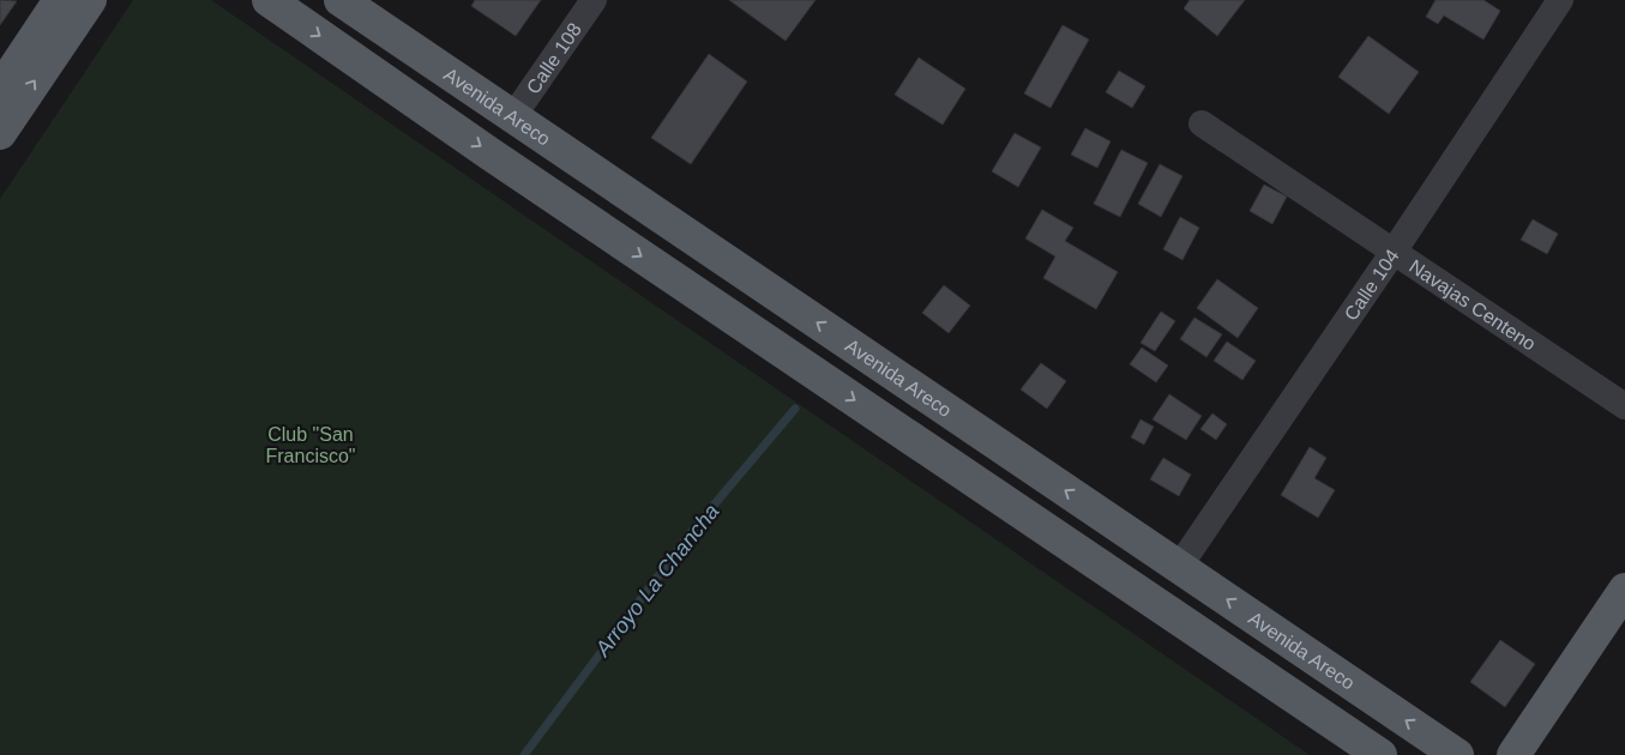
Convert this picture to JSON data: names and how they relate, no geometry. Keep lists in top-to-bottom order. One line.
{"streets":{"main road":["Avenida Areco"],"street":["Calle 108","Calle 104","Navajas Centeno"]},"crossings":[["Calle 108","Avenida Areco"],["Avenida Areco","Calle 104"],["Calle 104","Navajas Centeno"]],"water":["Arroyo La Chancha"],"parks":["Club \"San Francisco\""]}
